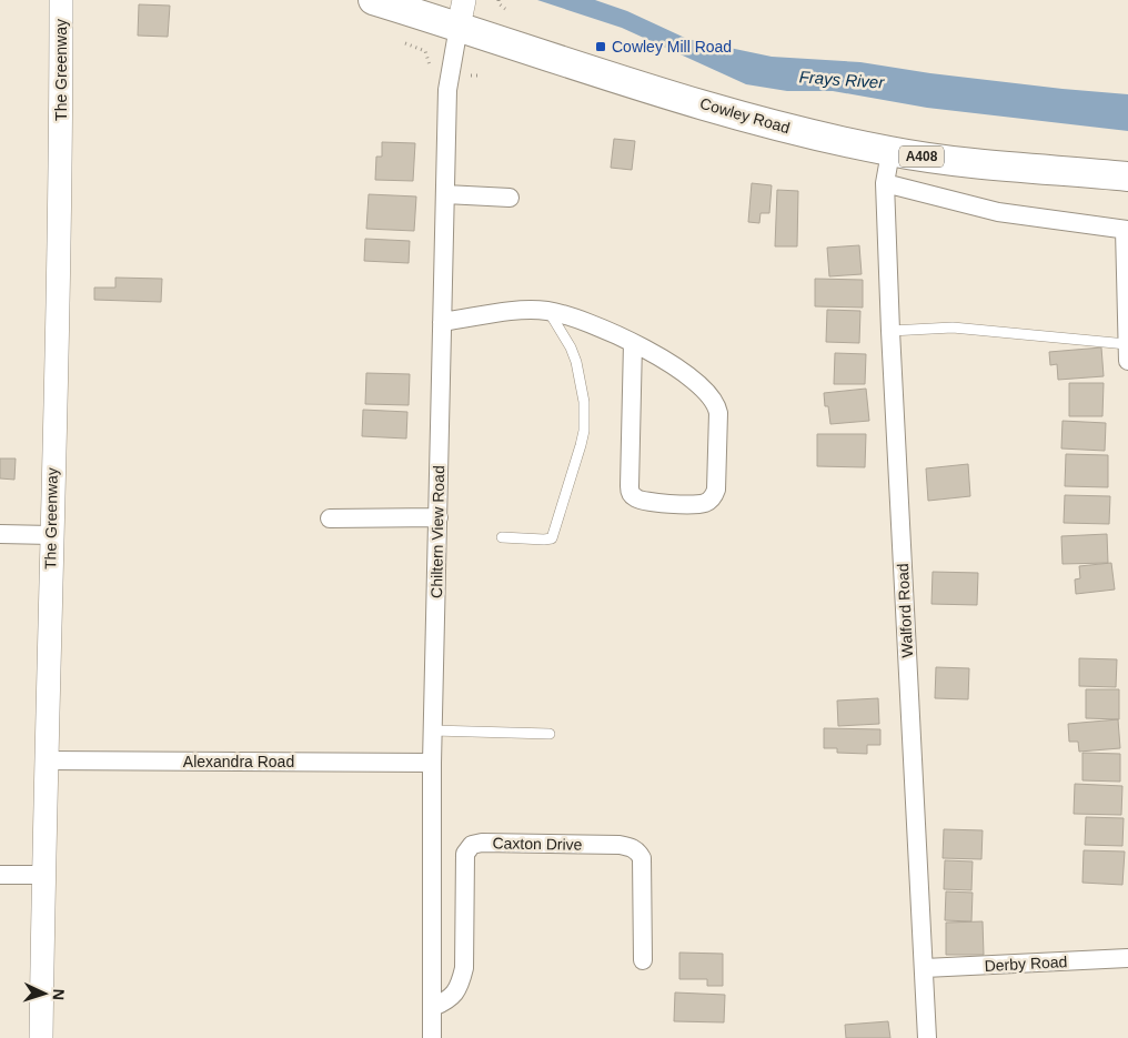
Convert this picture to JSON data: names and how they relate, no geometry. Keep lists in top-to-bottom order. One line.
{"streets":{"main road":["Cowley Road","A408"],"street":["The Greenway","Chiltern View Road","Walford Road","Alexandra Road","Caxton Drive","Derby Road"]},"crossings":[["The Greenway","Alexandra Road"],["Cowley Road","Chiltern View Road"],["Cowley Road","Walford Road"],["Chiltern View Road","Alexandra Road"],["Chiltern View Road","Caxton Drive"],["Walford Road","Derby Road"]],"water":["Frays River"],"places":{"transit":["Cowley Mill Road"]},"north":"right"}
